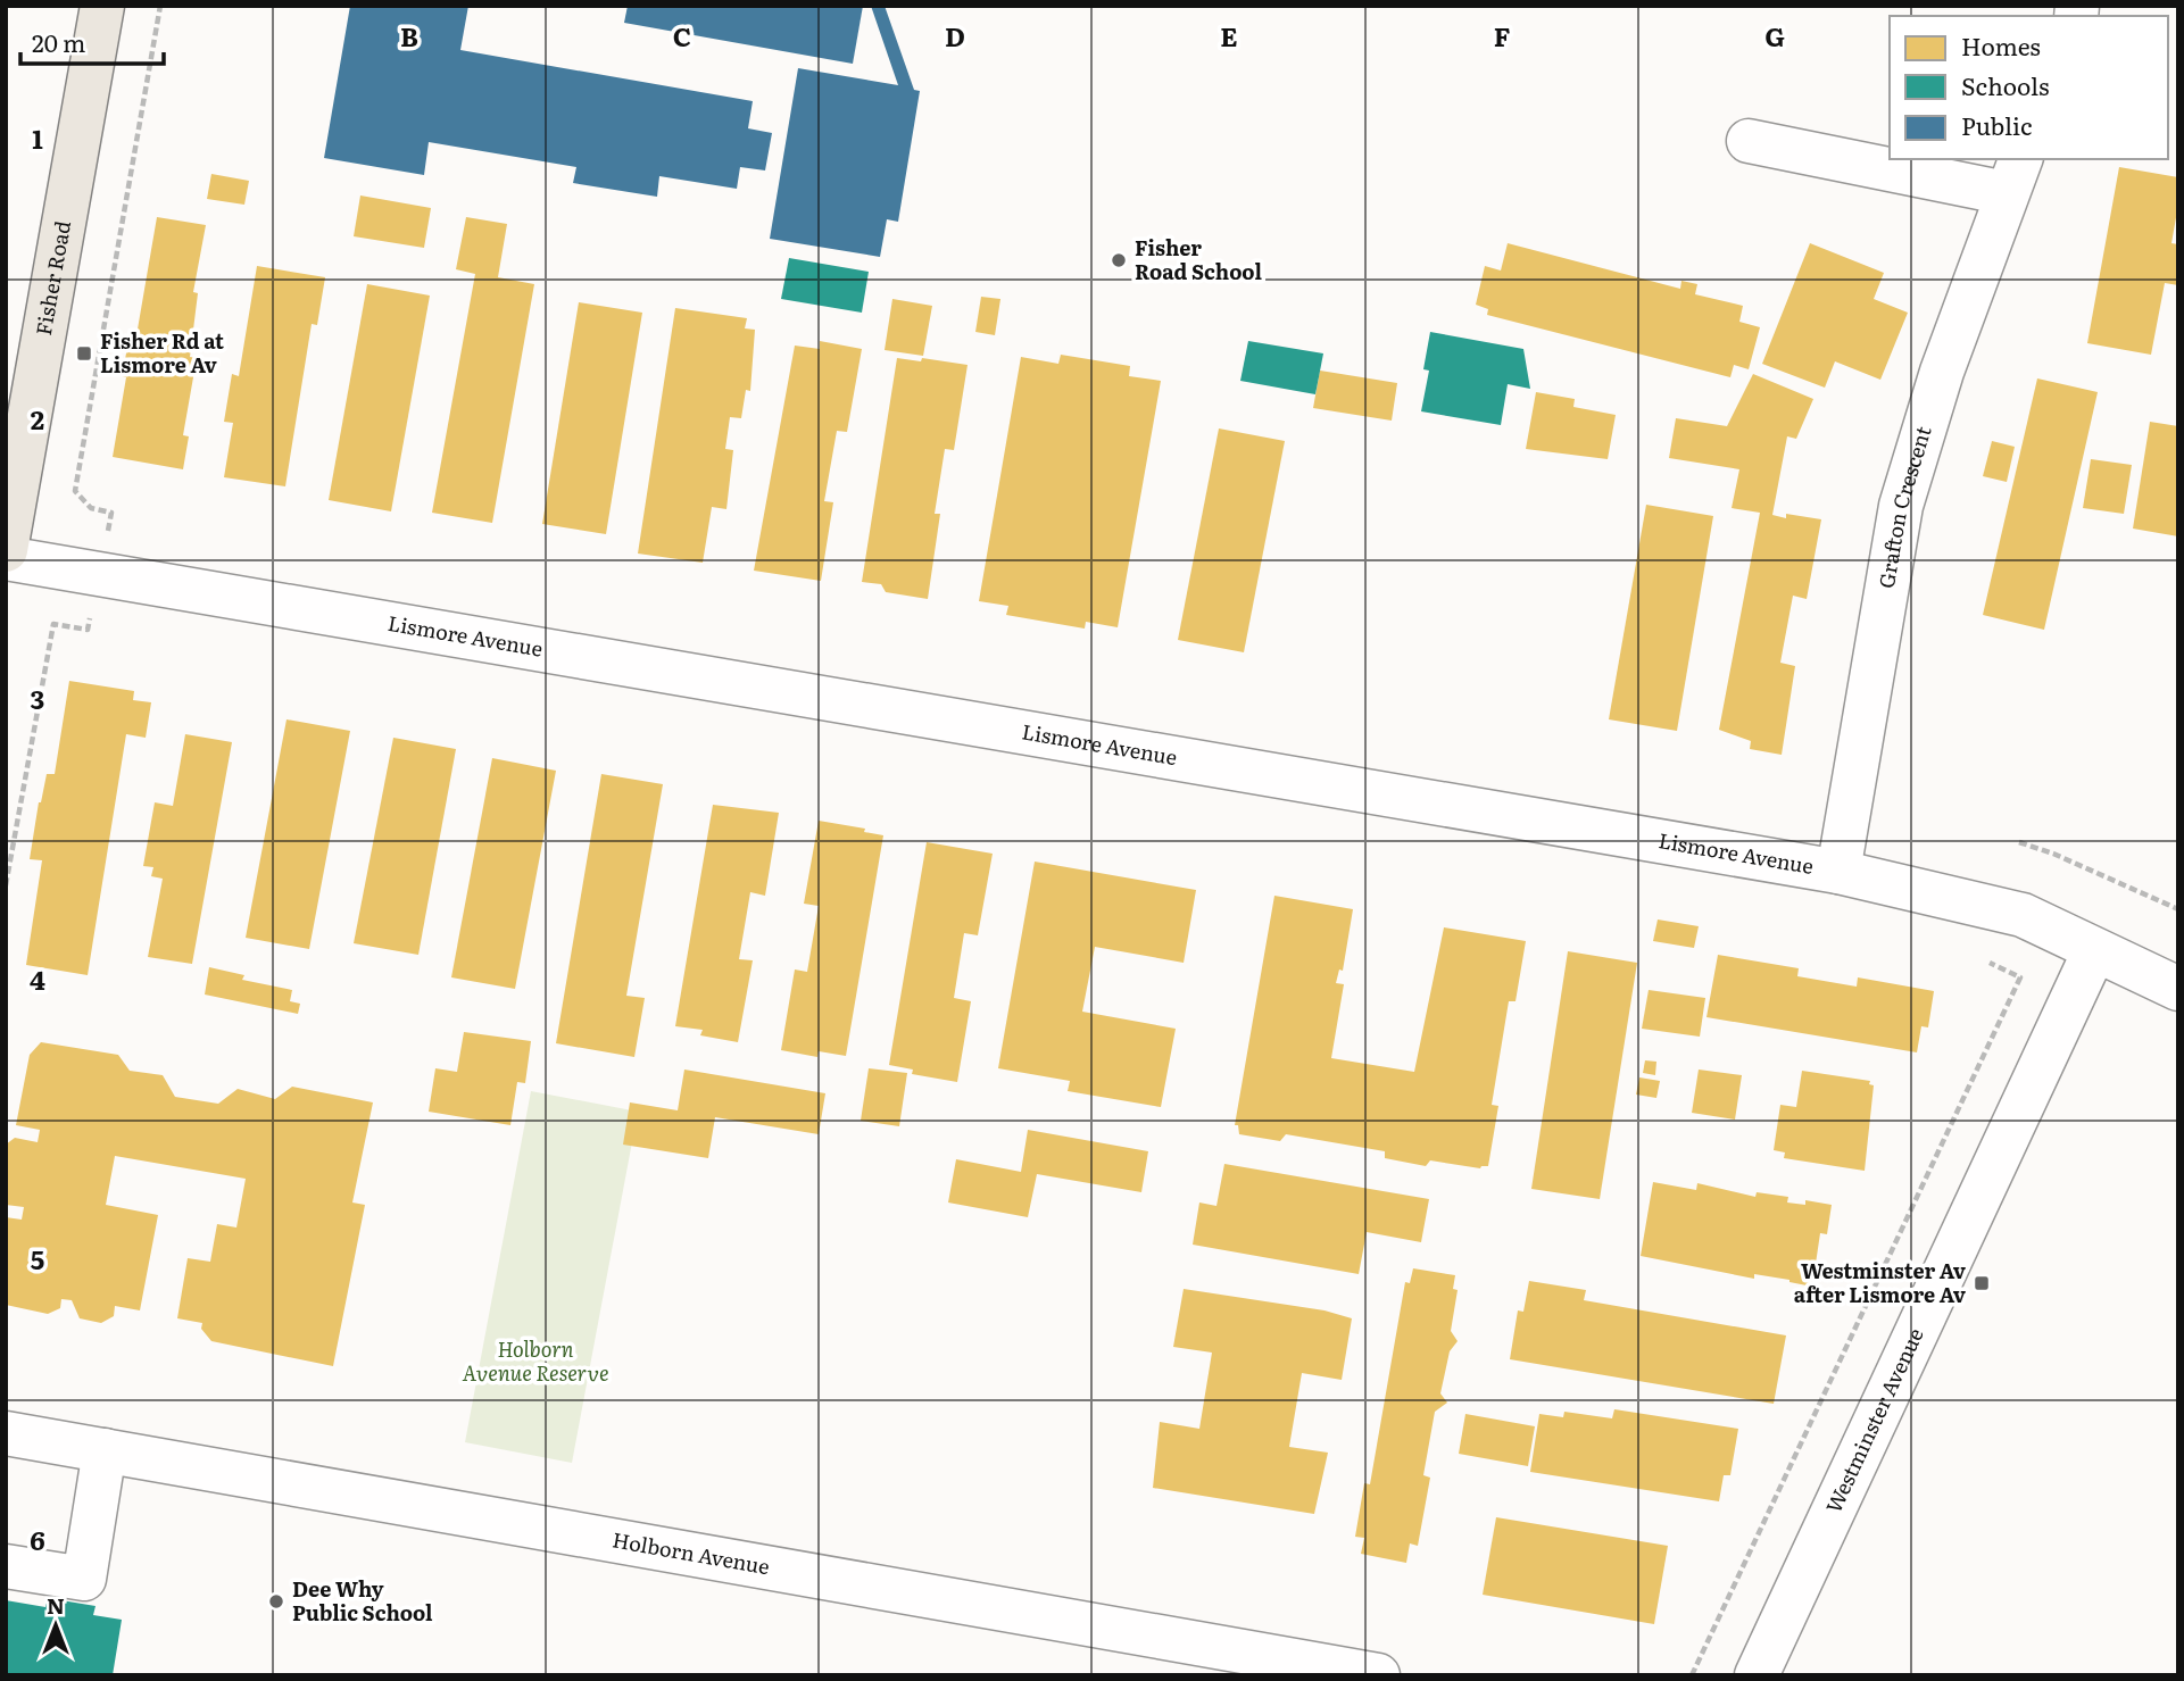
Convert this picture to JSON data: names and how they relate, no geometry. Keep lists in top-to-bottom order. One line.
{"streets":{"main road":["Fisher Road"],"street":["Grafton Crescent","Lismore Avenue","Westminster Avenue","Holborn Avenue"]},"crossings":[["Grafton Crescent","Lismore Avenue"],["Lismore Avenue","Westminster Avenue"]],"parks":["Holborn Avenue Reserve"],"places":{"other":["Fisher Road School","Dee Why Public School"],"transit":["Fisher Rd at Lismore Av","Westminster Av after Lismore Av"]},"legend":["Homes","Schools","Public"],"scale_bar":"20 m","north":"top","grid":{"columns":["B","C","D","E","F","G"],"rows":["1","2","3","4","5","6"]}}
